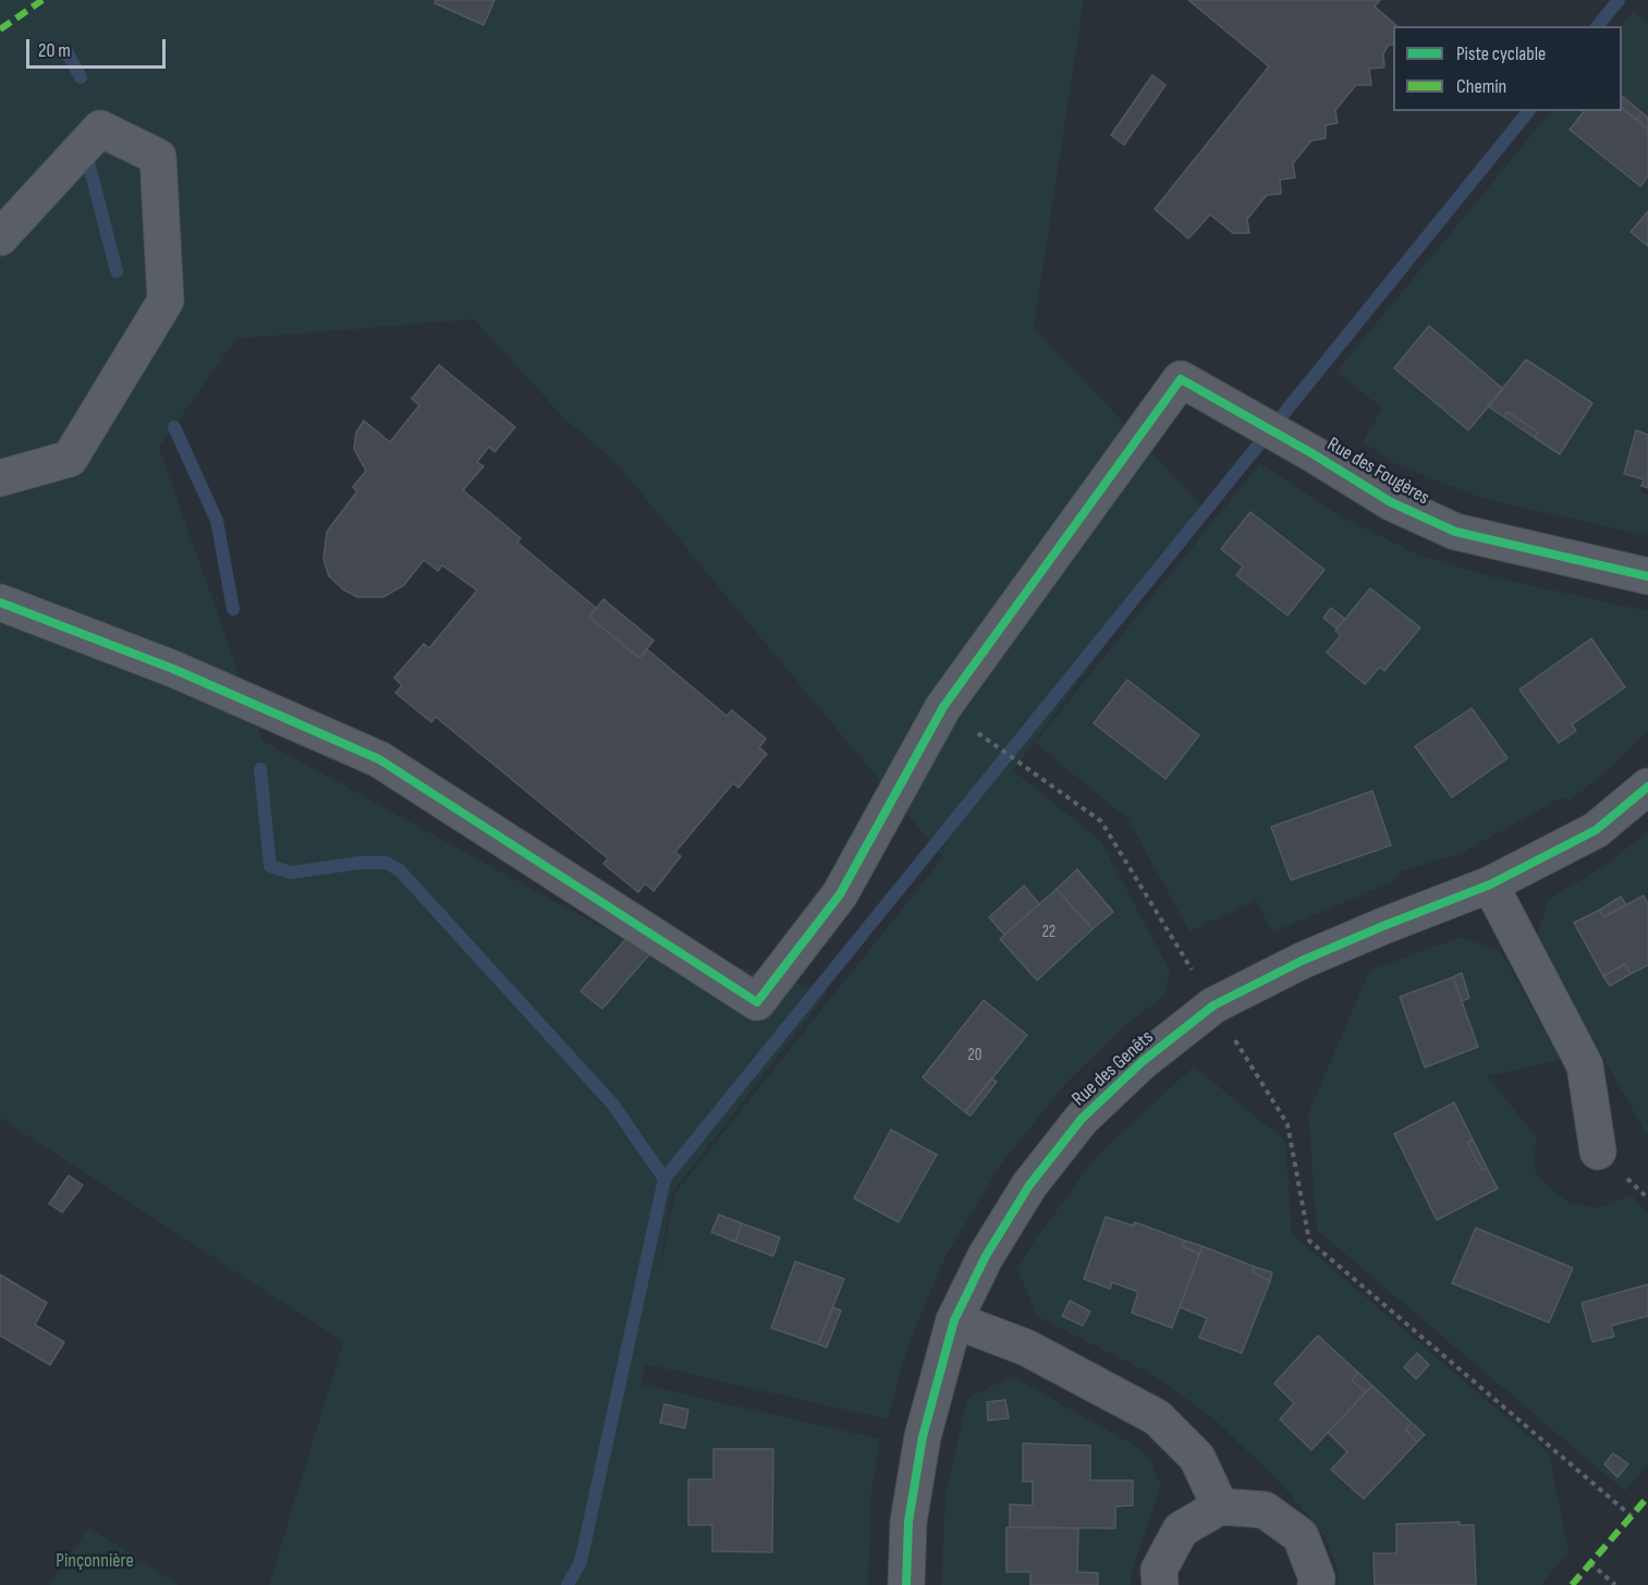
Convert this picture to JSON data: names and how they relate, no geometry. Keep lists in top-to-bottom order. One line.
{"streets":{"street":["Rue des Fougères","Rue des Genêts"]},"parks":["Pinçonnière"],"house_numbers":["22","20"],"legend":["Piste cyclable","Chemin"],"scale_bar":"20 m"}
